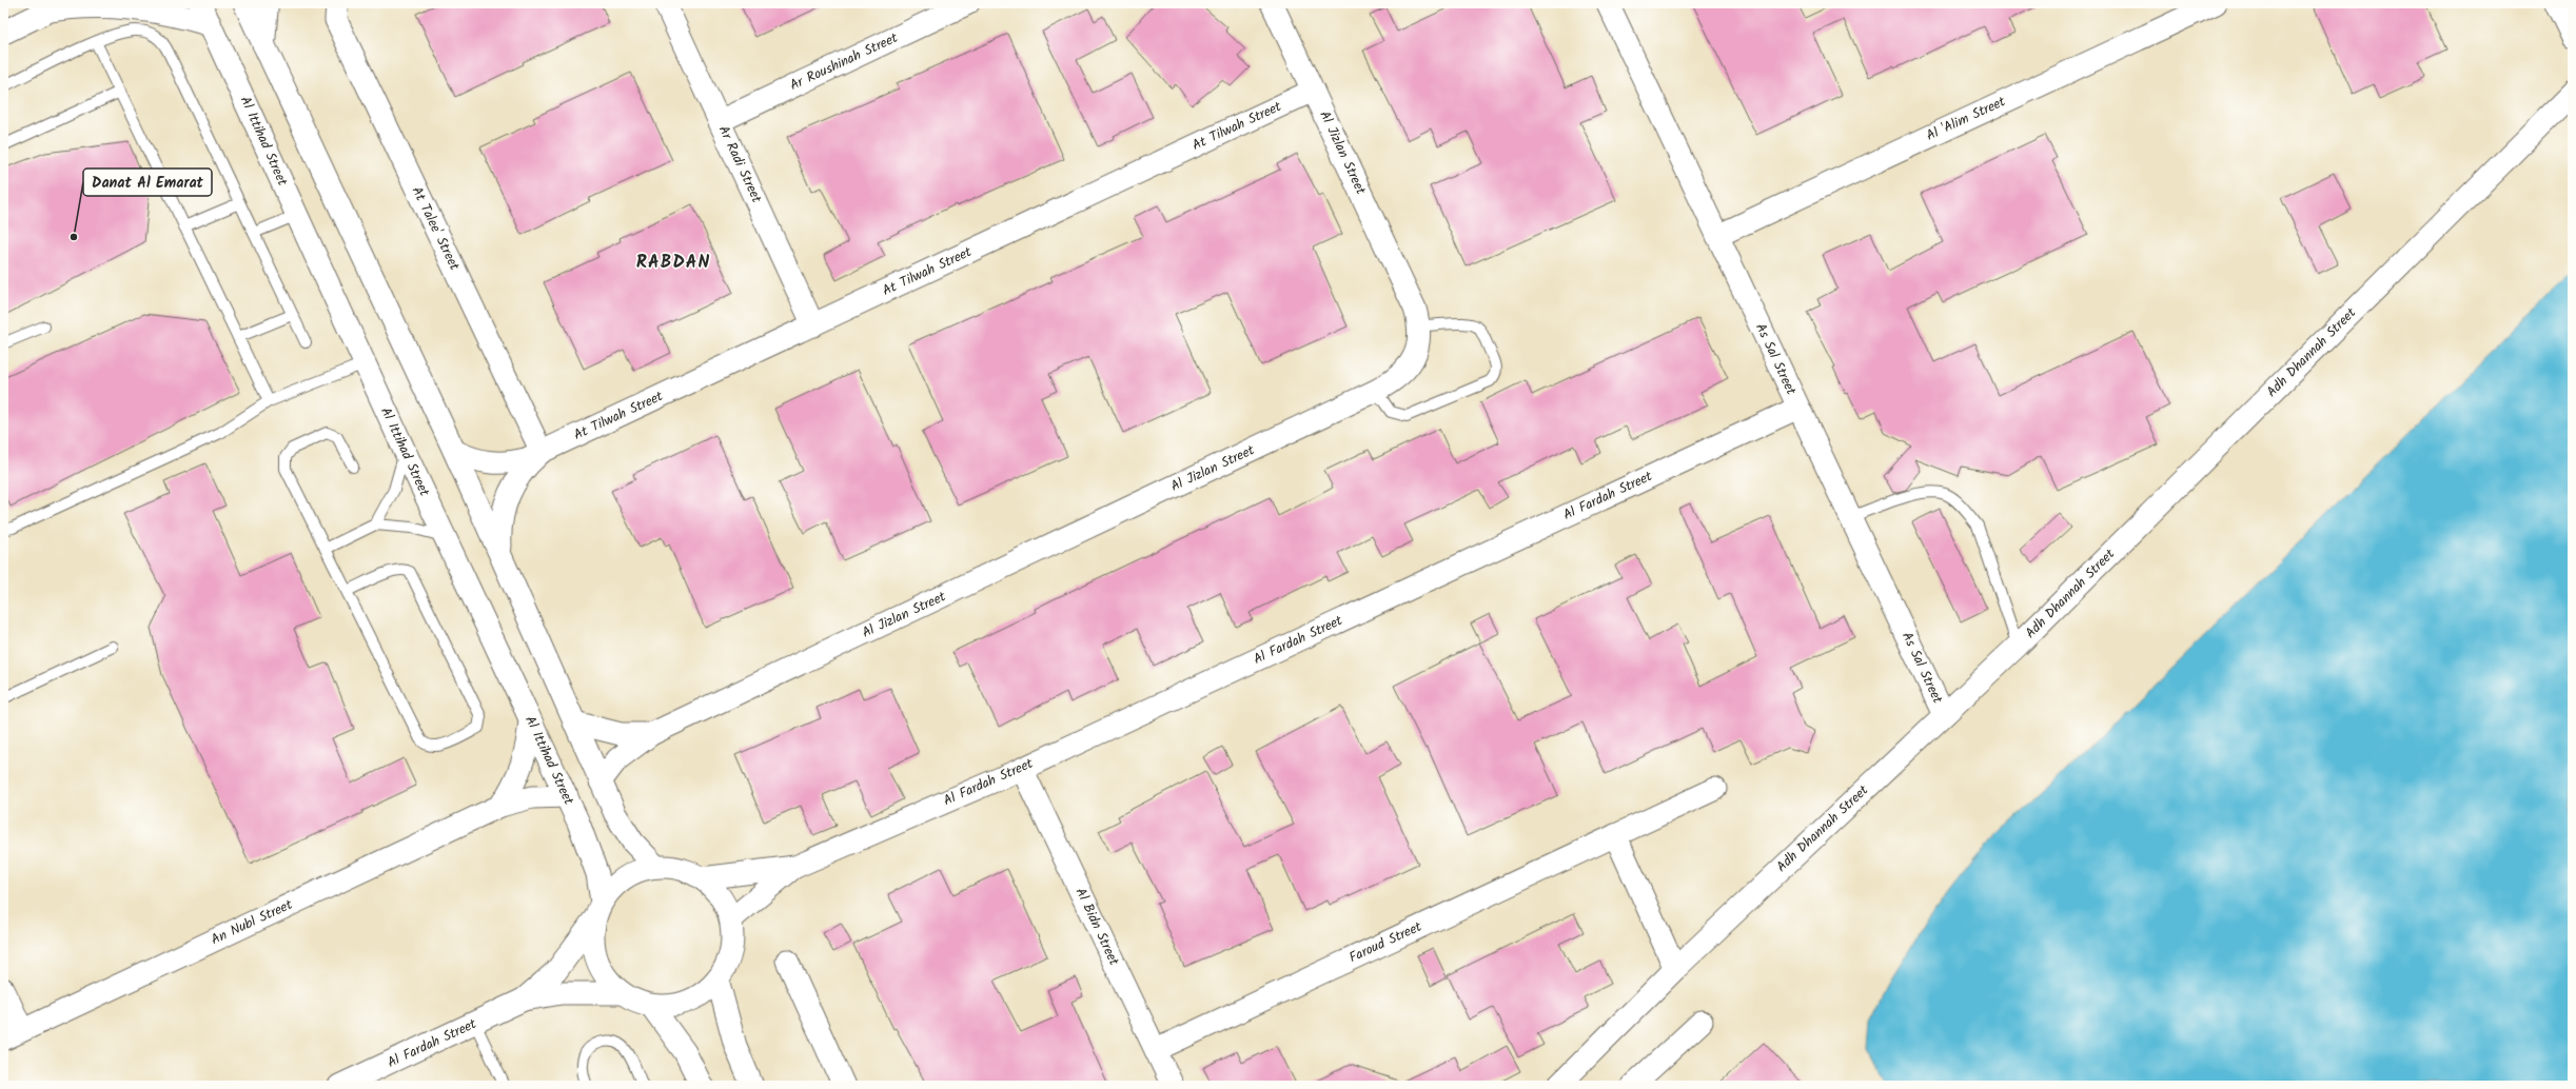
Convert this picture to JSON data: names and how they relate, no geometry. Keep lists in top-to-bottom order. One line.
{"streets":{"street":["Ar Roushinah Street","Al 'Alim Street","At Tilwah Street","Al Ittihad Street","Al Jizlan Street","Ar Radi Street","At Talee' Street","Adh Dhannah Street","As Sal Street","Al Fardah Street","An Nubl Street","Al Bidn Street","Faroud Street"]},"crossings":[["Ar Roushinah Street","Ar Radi Street"],["Al 'Alim Street","As Sal Street"],["At Tilwah Street","Al Jizlan Street"],["At Tilwah Street","Ar Radi Street"],["At Tilwah Street","At Talee' Street"],["Al Ittihad Street","Al Fardah Street"],["Al Ittihad Street","An Nubl Street"],["Adh Dhannah Street","As Sal Street"],["As Sal Street","Al Fardah Street"],["Al Fardah Street","Al Bidn Street"],["Al Bidn Street","Faroud Street"]],"districts":["RABDAN"],"places":["Danat Al Emarat"]}
